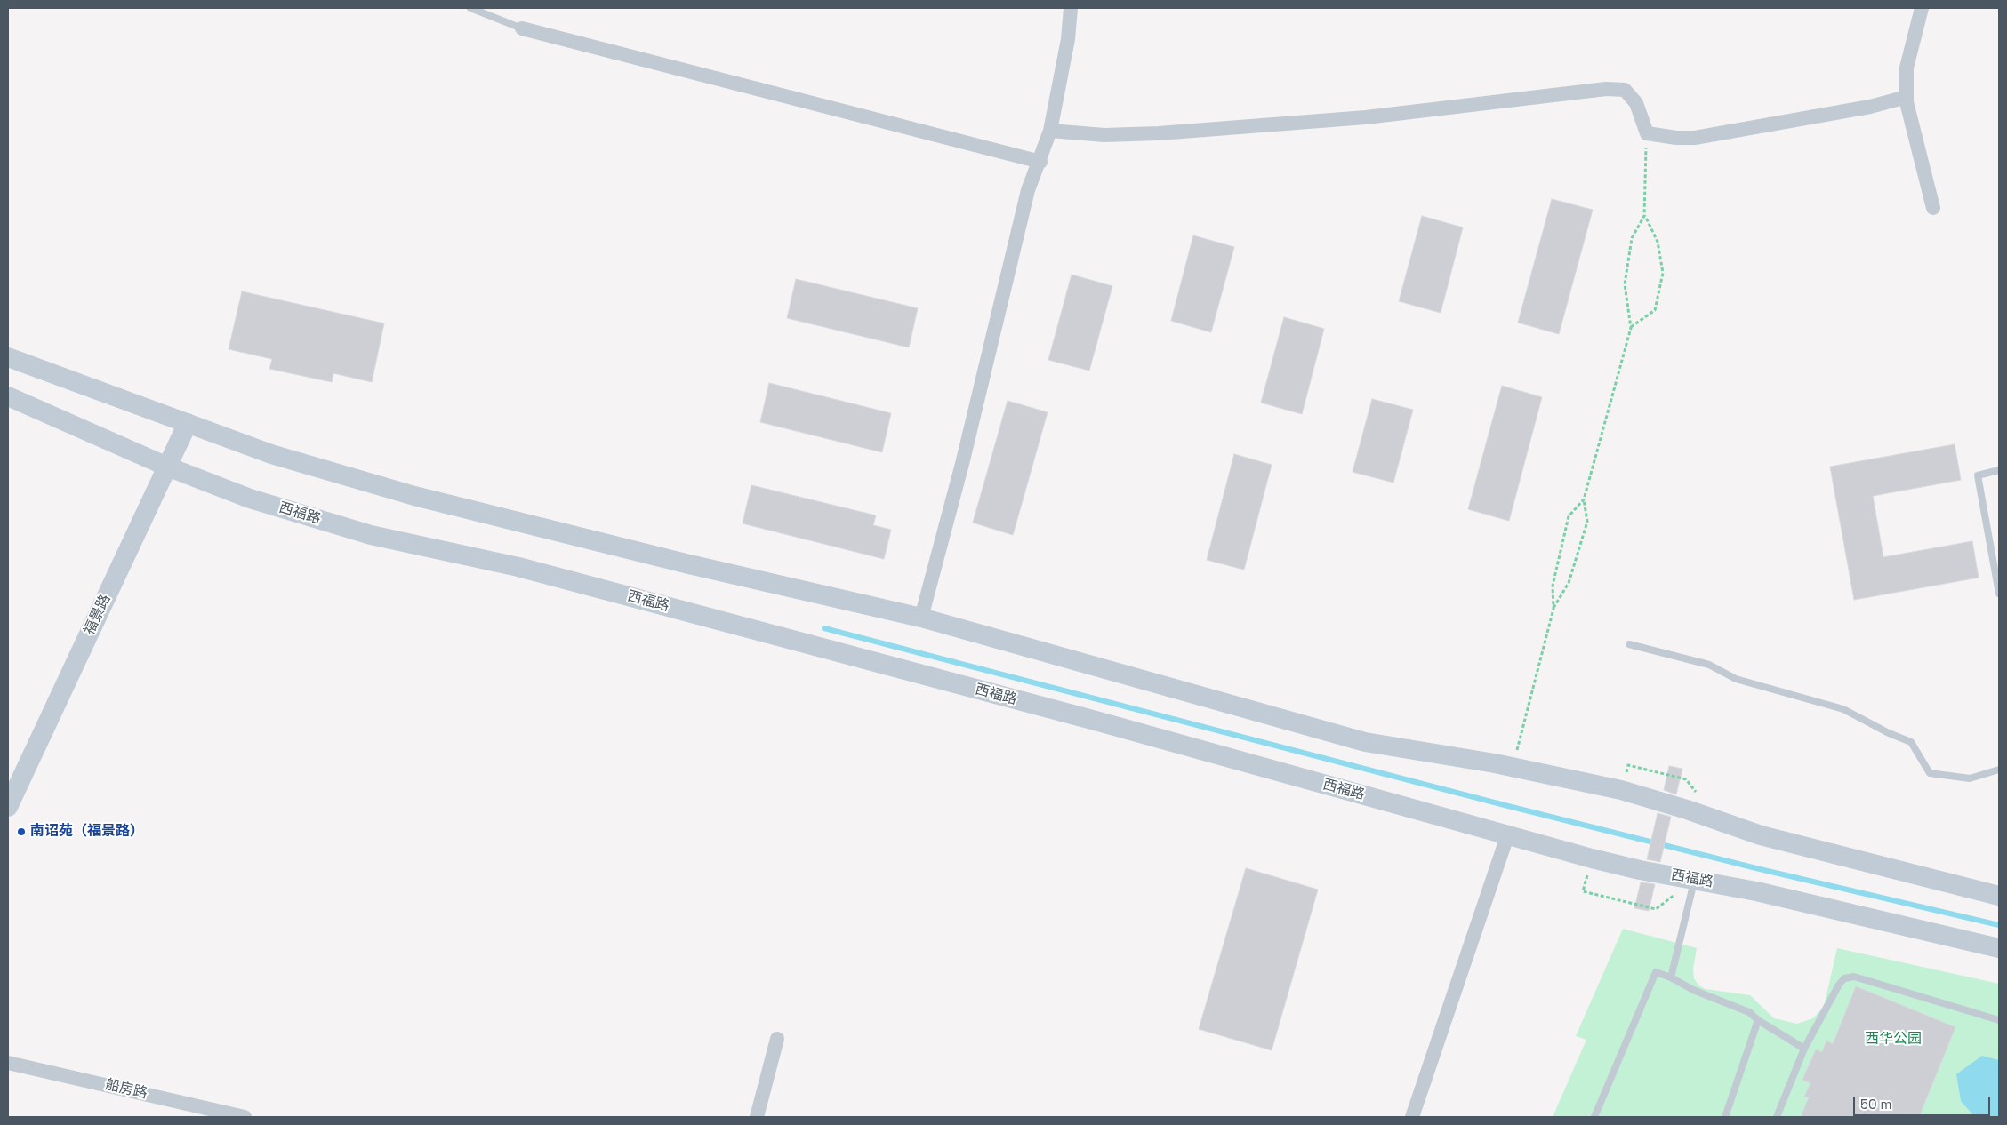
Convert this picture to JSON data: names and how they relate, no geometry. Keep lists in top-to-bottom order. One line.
{"streets":{"main road":["西福路","福景路"],"street":["船房路"]},"crossings":[["西福路","福景路"]],"parks":["西华公园"],"places":["南诏苑（福景路）"],"scale_bar":"50 m"}
